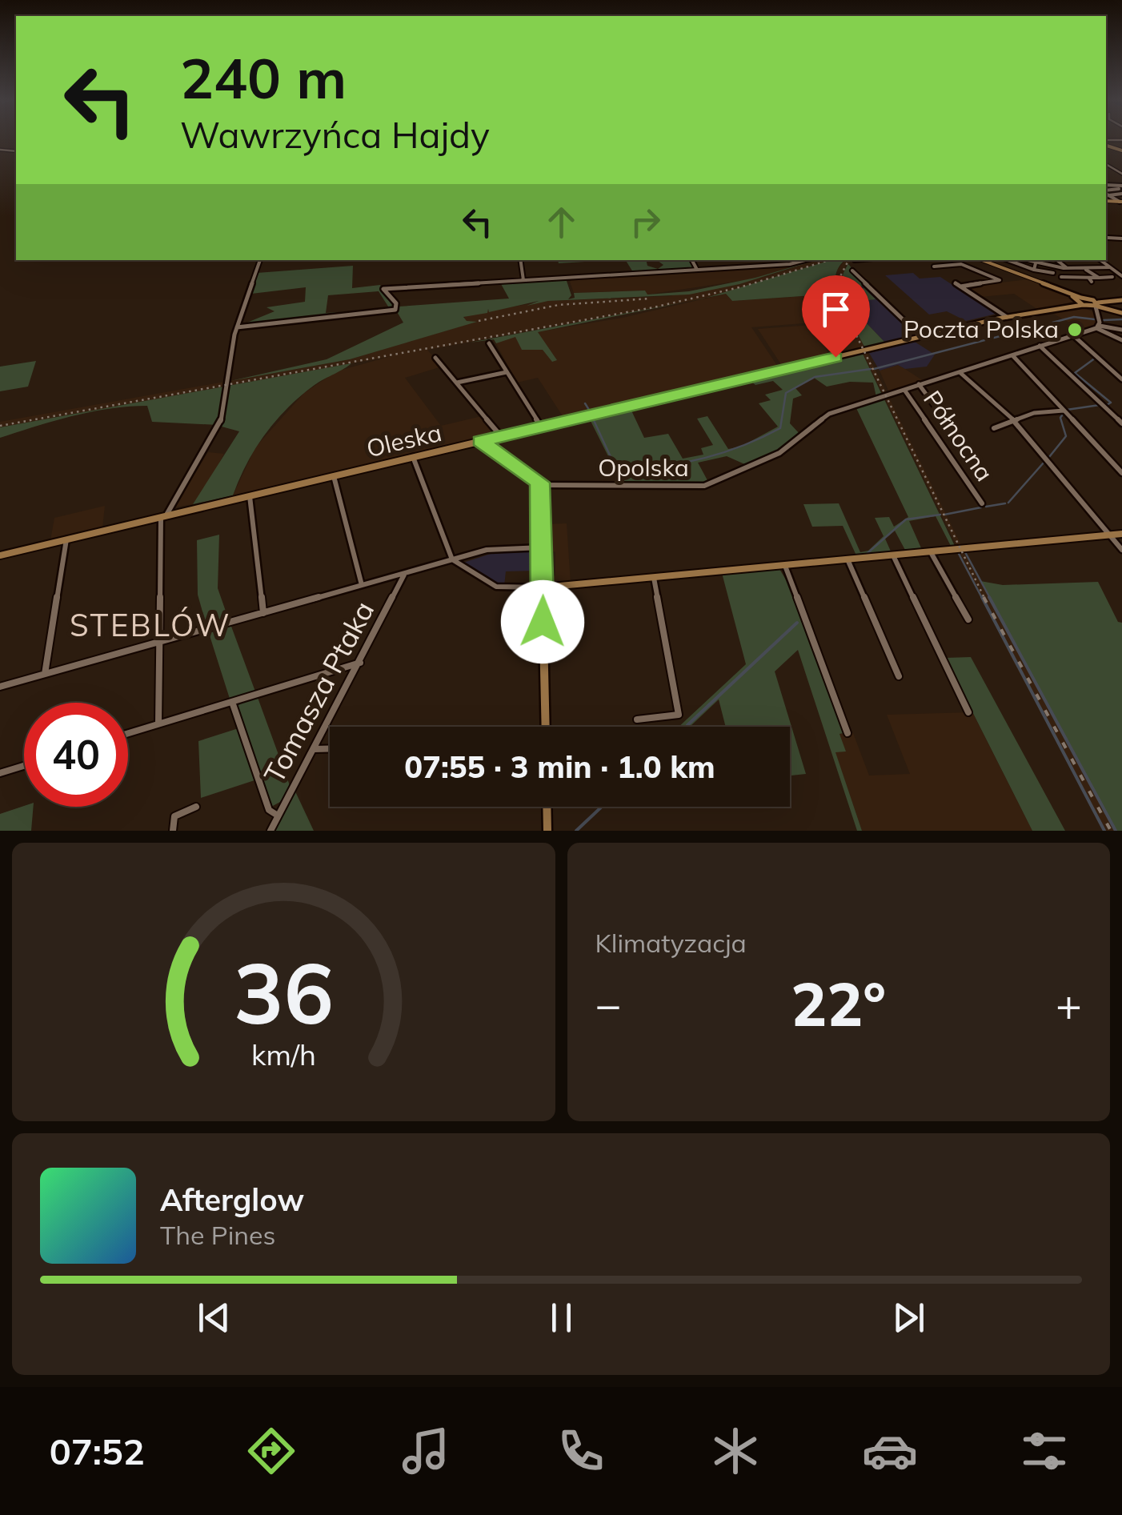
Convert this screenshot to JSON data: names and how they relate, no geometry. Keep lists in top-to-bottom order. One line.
{"streets":{"street":["Północna","Oleska","Opolska","Tomasza Ptaka"]},"crossings":[["Północna","Opolska"]],"districts":["STEBLÓW"],"places":["Poczta Polska"],"page":{"turn":["240 m","Wawrzyńca Hajdy"],"limit":"40","trip":"07:55 · 3 min · 1.0 km","tile":"Klimatyzacja","heat":["−","22°","+"],"song":["Afterglow","The Pines"],"tabs":"07:52","gauge":["36","km/h"]}}
